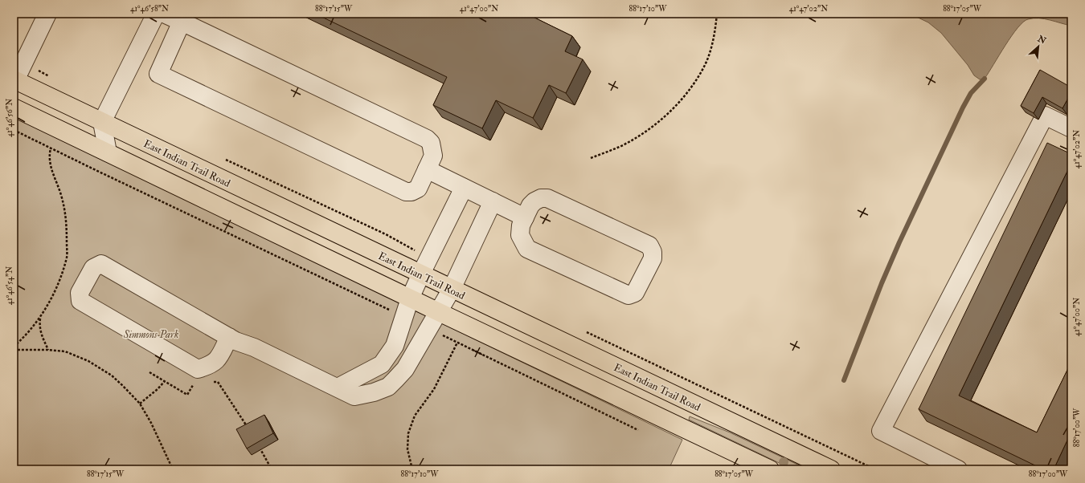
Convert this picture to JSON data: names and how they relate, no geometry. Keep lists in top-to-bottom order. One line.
{"streets":{"main road":["East Indian Trail Road"]},"parks":["Simmons Park"],"north":"top right","coordinates":["41°46'58\"N","88°17'15\"W","41°47'00\"N","88°17'10\"W","41°47'02\"N","88°17'05\"W","41°46'56\"N","41°46'54\"N","88°17'00\"W"]}
